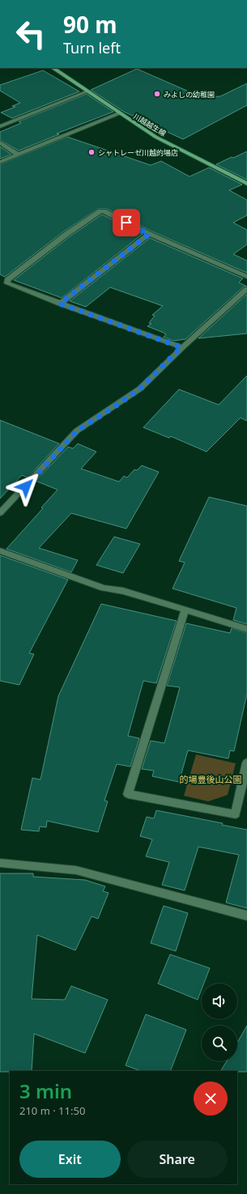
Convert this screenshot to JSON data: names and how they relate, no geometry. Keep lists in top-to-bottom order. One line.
{"streets":{"main road":["川越越生線"]},"parks":["的場豊後山公園"],"places":["みよしの幼稚園","シャトレーゼ川越的場店"],"page":{"turn":["90 m","Turn left"],"heading":["3 min","210 m · 11:50"],"buttons":["Exit","Share"]}}
